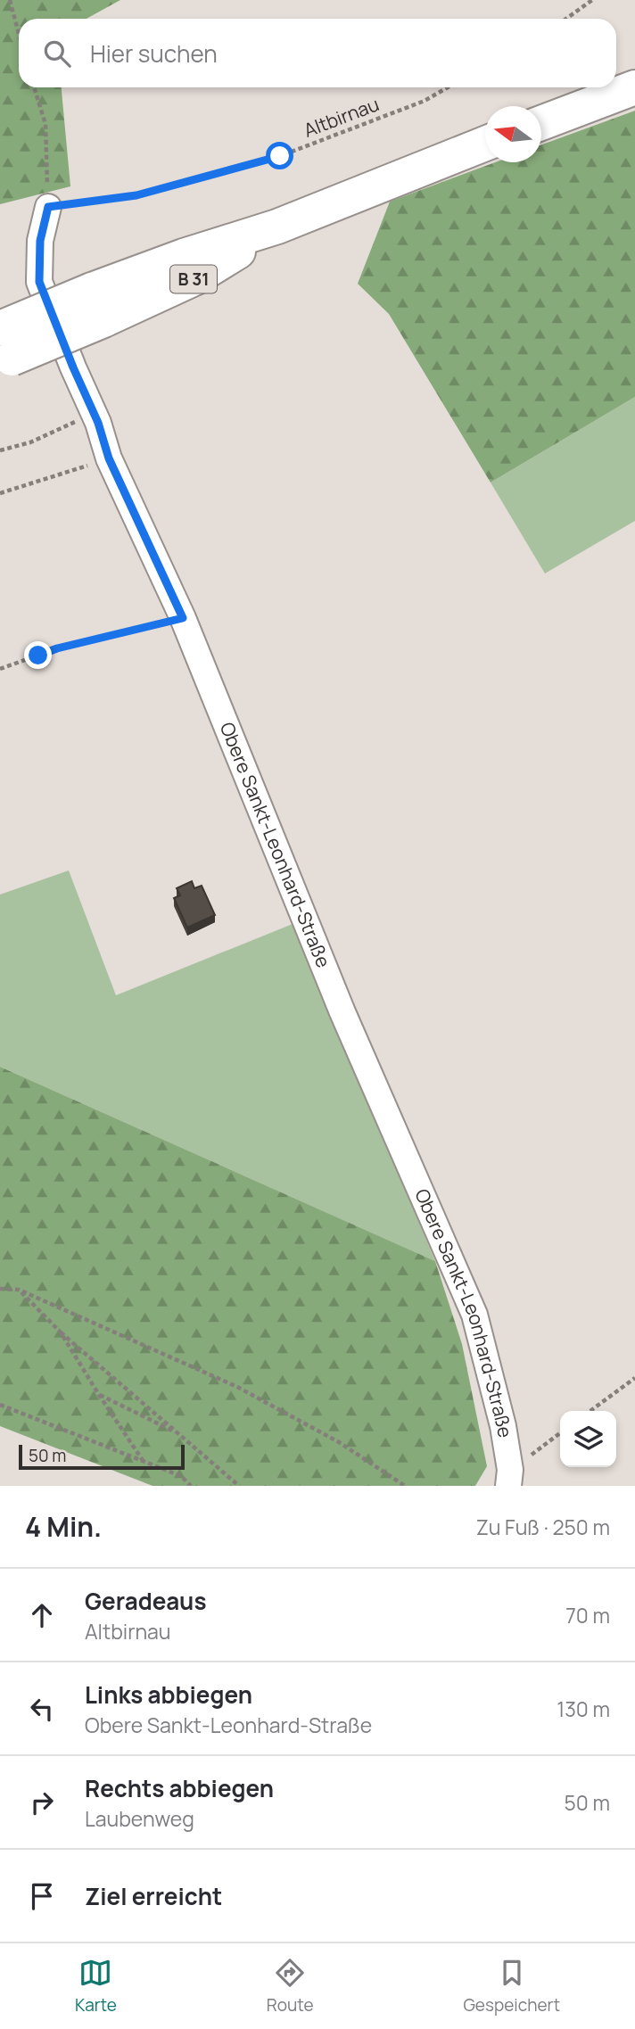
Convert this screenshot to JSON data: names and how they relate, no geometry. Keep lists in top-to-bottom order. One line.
{"streets":{"main road":["B 31"],"street":["Obere Sankt-Leonhard-Straße"],"path":["Altbirnau"]},"crossings":[["Altbirnau","Obere Sankt-Leonhard-Straße"]],"scale_bar":"50 m","north":"left","page":{"search":"Hier suchen","scale":"50 m","heading":["4 Min.","Zu Fuß · 250 m"],"list":[["Geradeaus","Altbirnau","70 m"],["Links abbiegen","Obere Sankt-Leonhard-Straße","130 m"],["Rechts abbiegen","Laubenweg","50 m"],"Ziel erreicht"],"nav":["Karte","Route","Gespeichert"]}}
